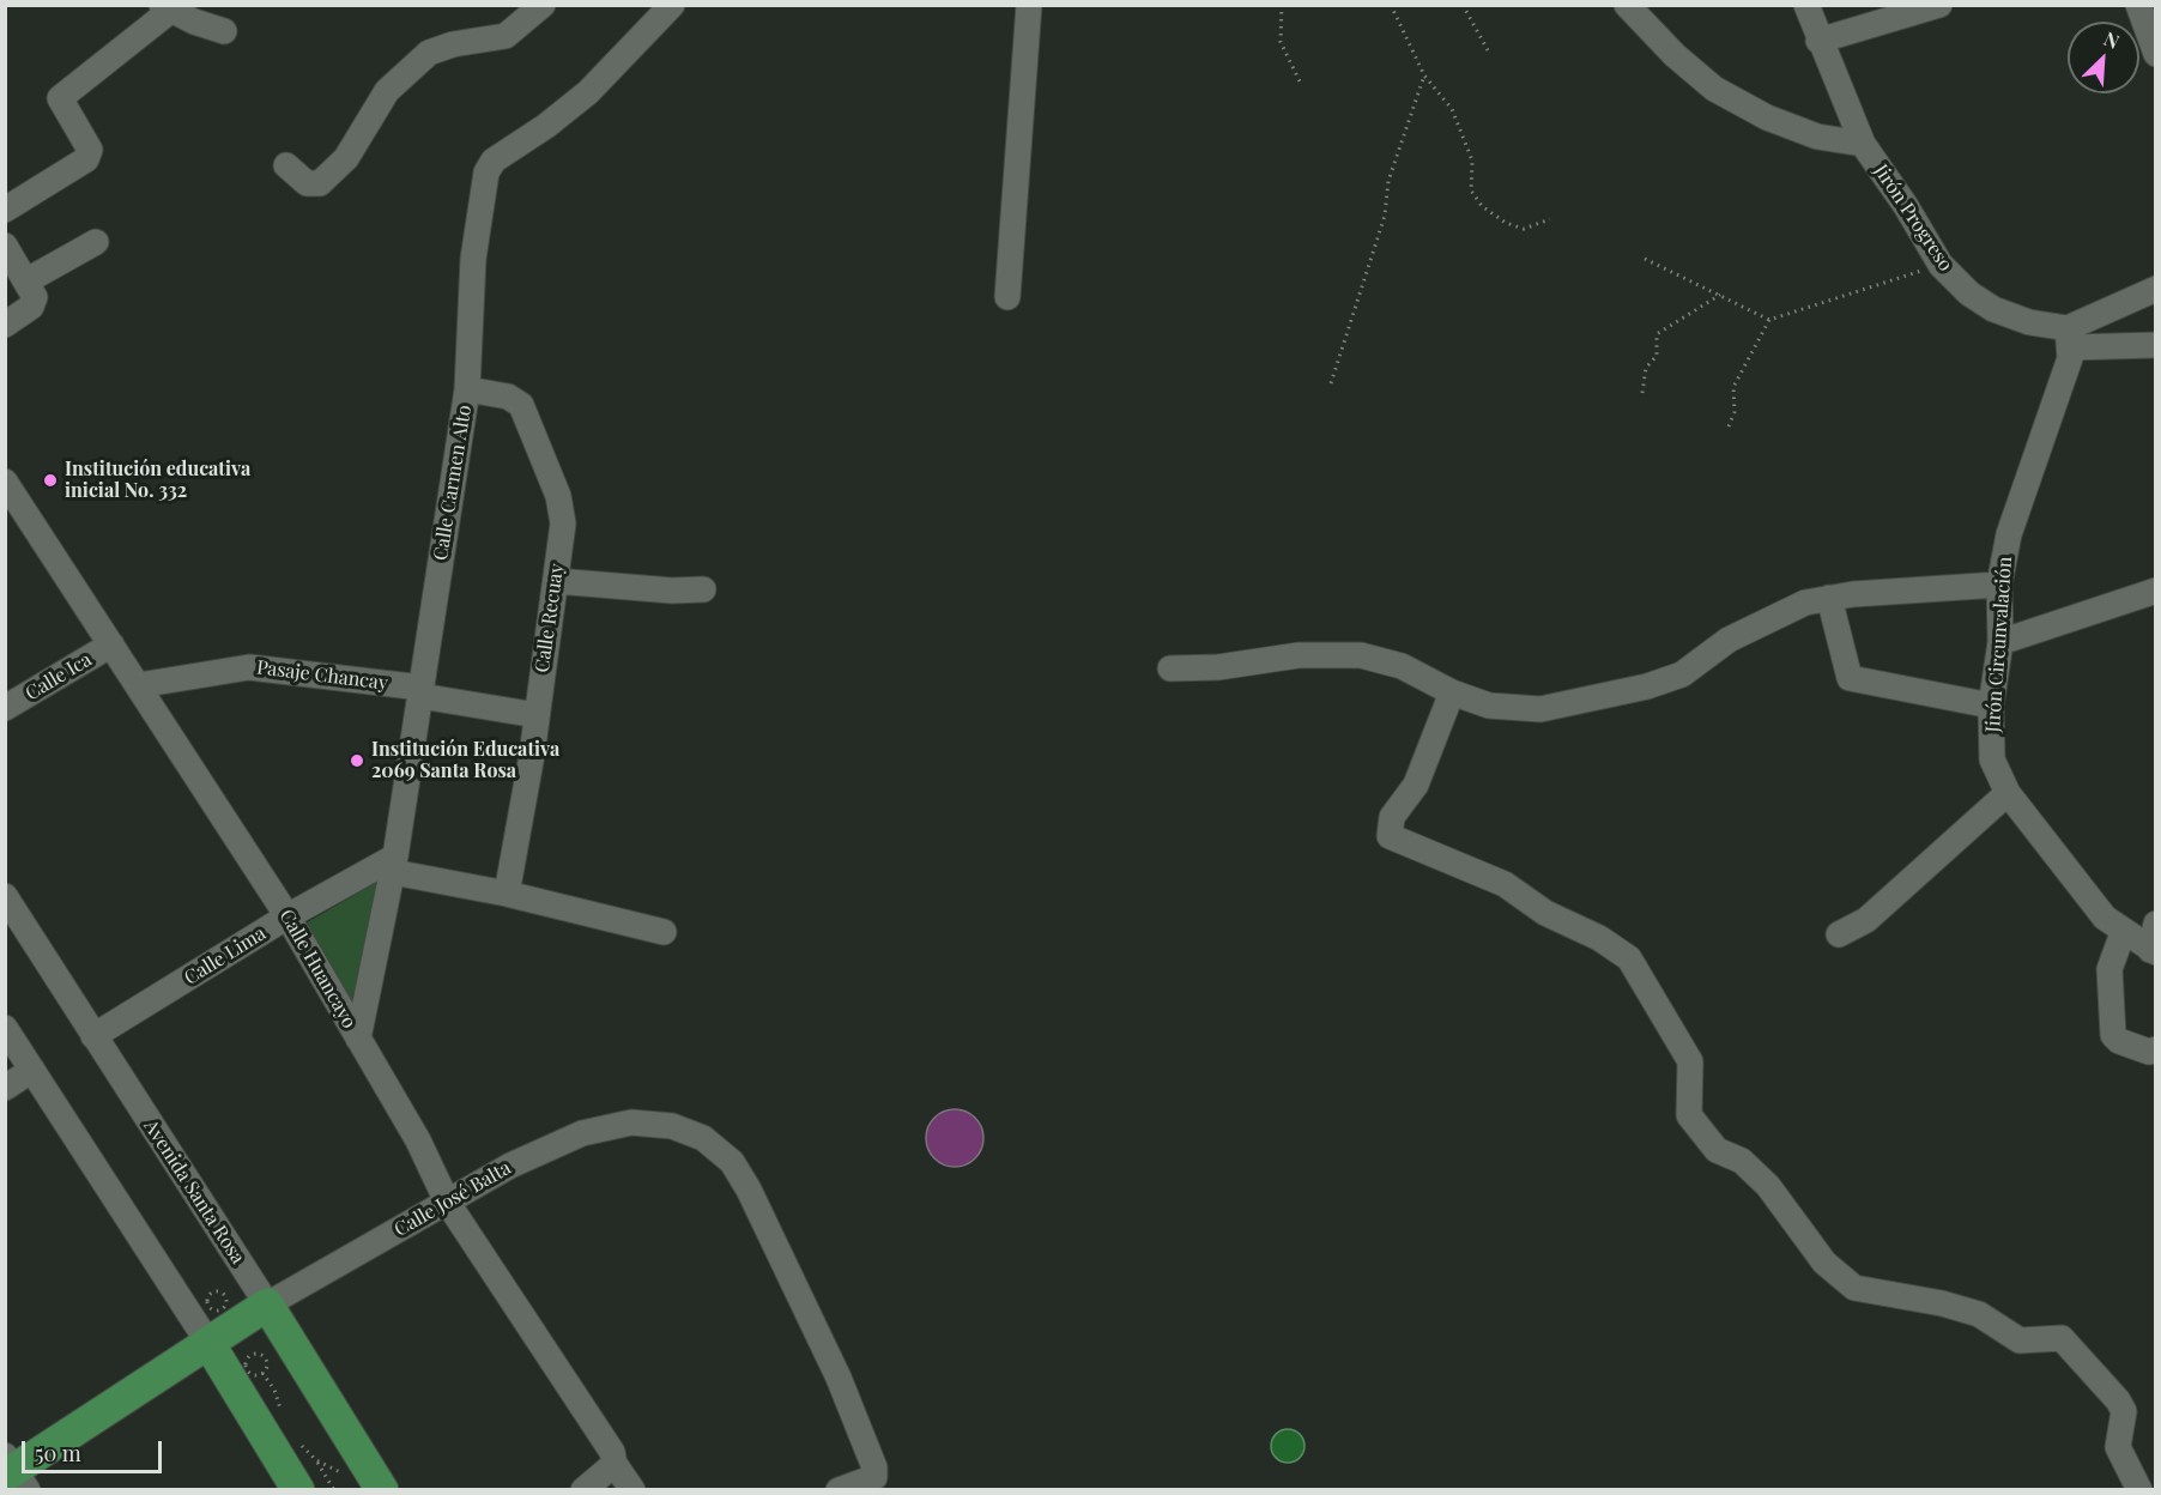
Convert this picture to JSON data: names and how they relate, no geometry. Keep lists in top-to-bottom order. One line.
{"streets":{"main road":["Avenida Santa Rosa","Calle José Balta"],"street":["Jirón Progreso","Calle Carmen Alto","Calle Recuay","Jirón Circunvalación","Pasaje Chancay","Calle Ica","Calle Lima","Calle Huancayo"]},"crossings":[["Jirón Progreso","Jirón Circunvalación"],["Calle Carmen Alto","Calle Recuay"],["Calle Carmen Alto","Pasaje Chancay"],["Calle Carmen Alto","Calle Lima"],["Calle Carmen Alto","Calle Huancayo"],["Calle Recuay","Pasaje Chancay"],["Pasaje Chancay","Calle Huancayo"],["Calle Ica","Calle Huancayo"],["Calle Lima","Calle Huancayo"],["Calle Lima","Avenida Santa Rosa"],["Calle Huancayo","Calle José Balta"],["Avenida Santa Rosa","Calle José Balta"]],"places":["Institución educativa inicial No. 332","Institución Educativa 2069 Santa Rosa"],"scale_bar":"50 m","north":"top right"}
